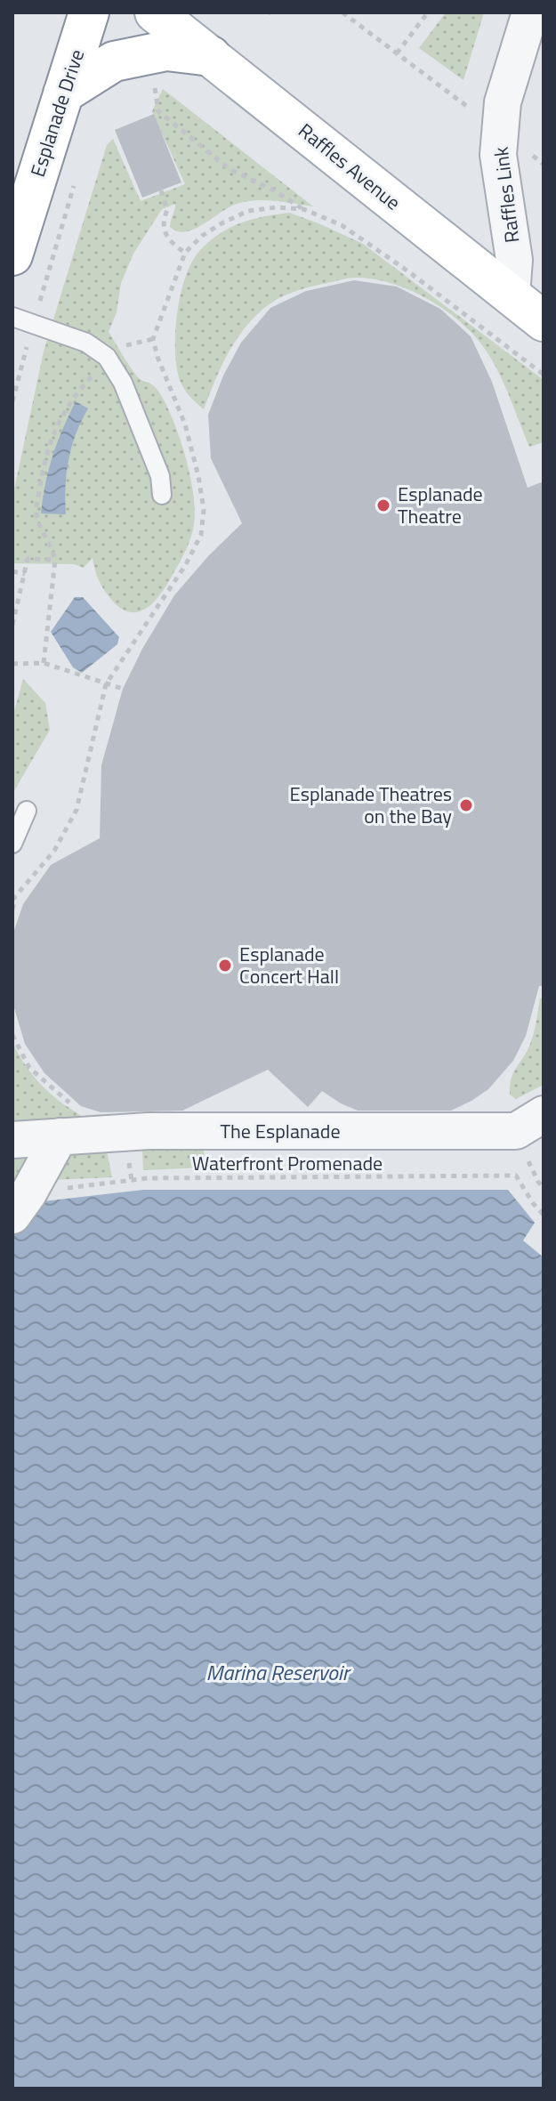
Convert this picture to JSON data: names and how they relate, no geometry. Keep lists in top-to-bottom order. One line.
{"streets":{"main road":["Esplanade Drive","Raffles Avenue"],"street":["Raffles Link","The Esplanade"],"path":["Waterfront Promenade"]},"crossings":[["Raffles Avenue","Raffles Link"]],"water":["Marina Reservoir"],"places":["Esplanade Theatre","Esplanade Theatres on the Bay","Esplanade Concert Hall"]}
